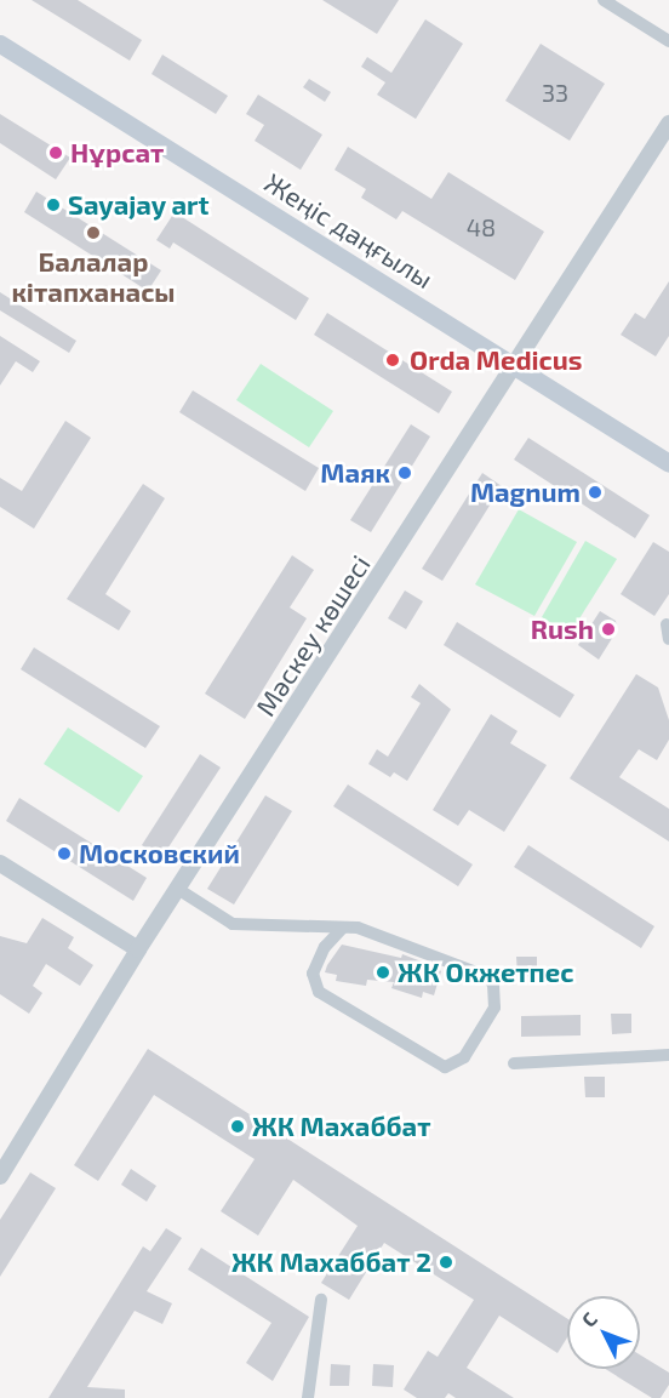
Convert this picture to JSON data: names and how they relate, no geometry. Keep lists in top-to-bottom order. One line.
{"streets":{"main road":["Жеңіс даңғылы"],"street":["Мәскеу көшесі"]},"crossings":[["Жеңіс даңғылы","Мәскеу көшесі"]],"places":["Нұрсат","Sayajay аrt","Балалар кітапханасы","Orda Medicus","Маяк","Magnum","Rush","Московский","ЖК Окжетпес","ЖК Махаббат","ЖК Махаббат 2"],"house_numbers":["33","48"],"north":"top left"}
